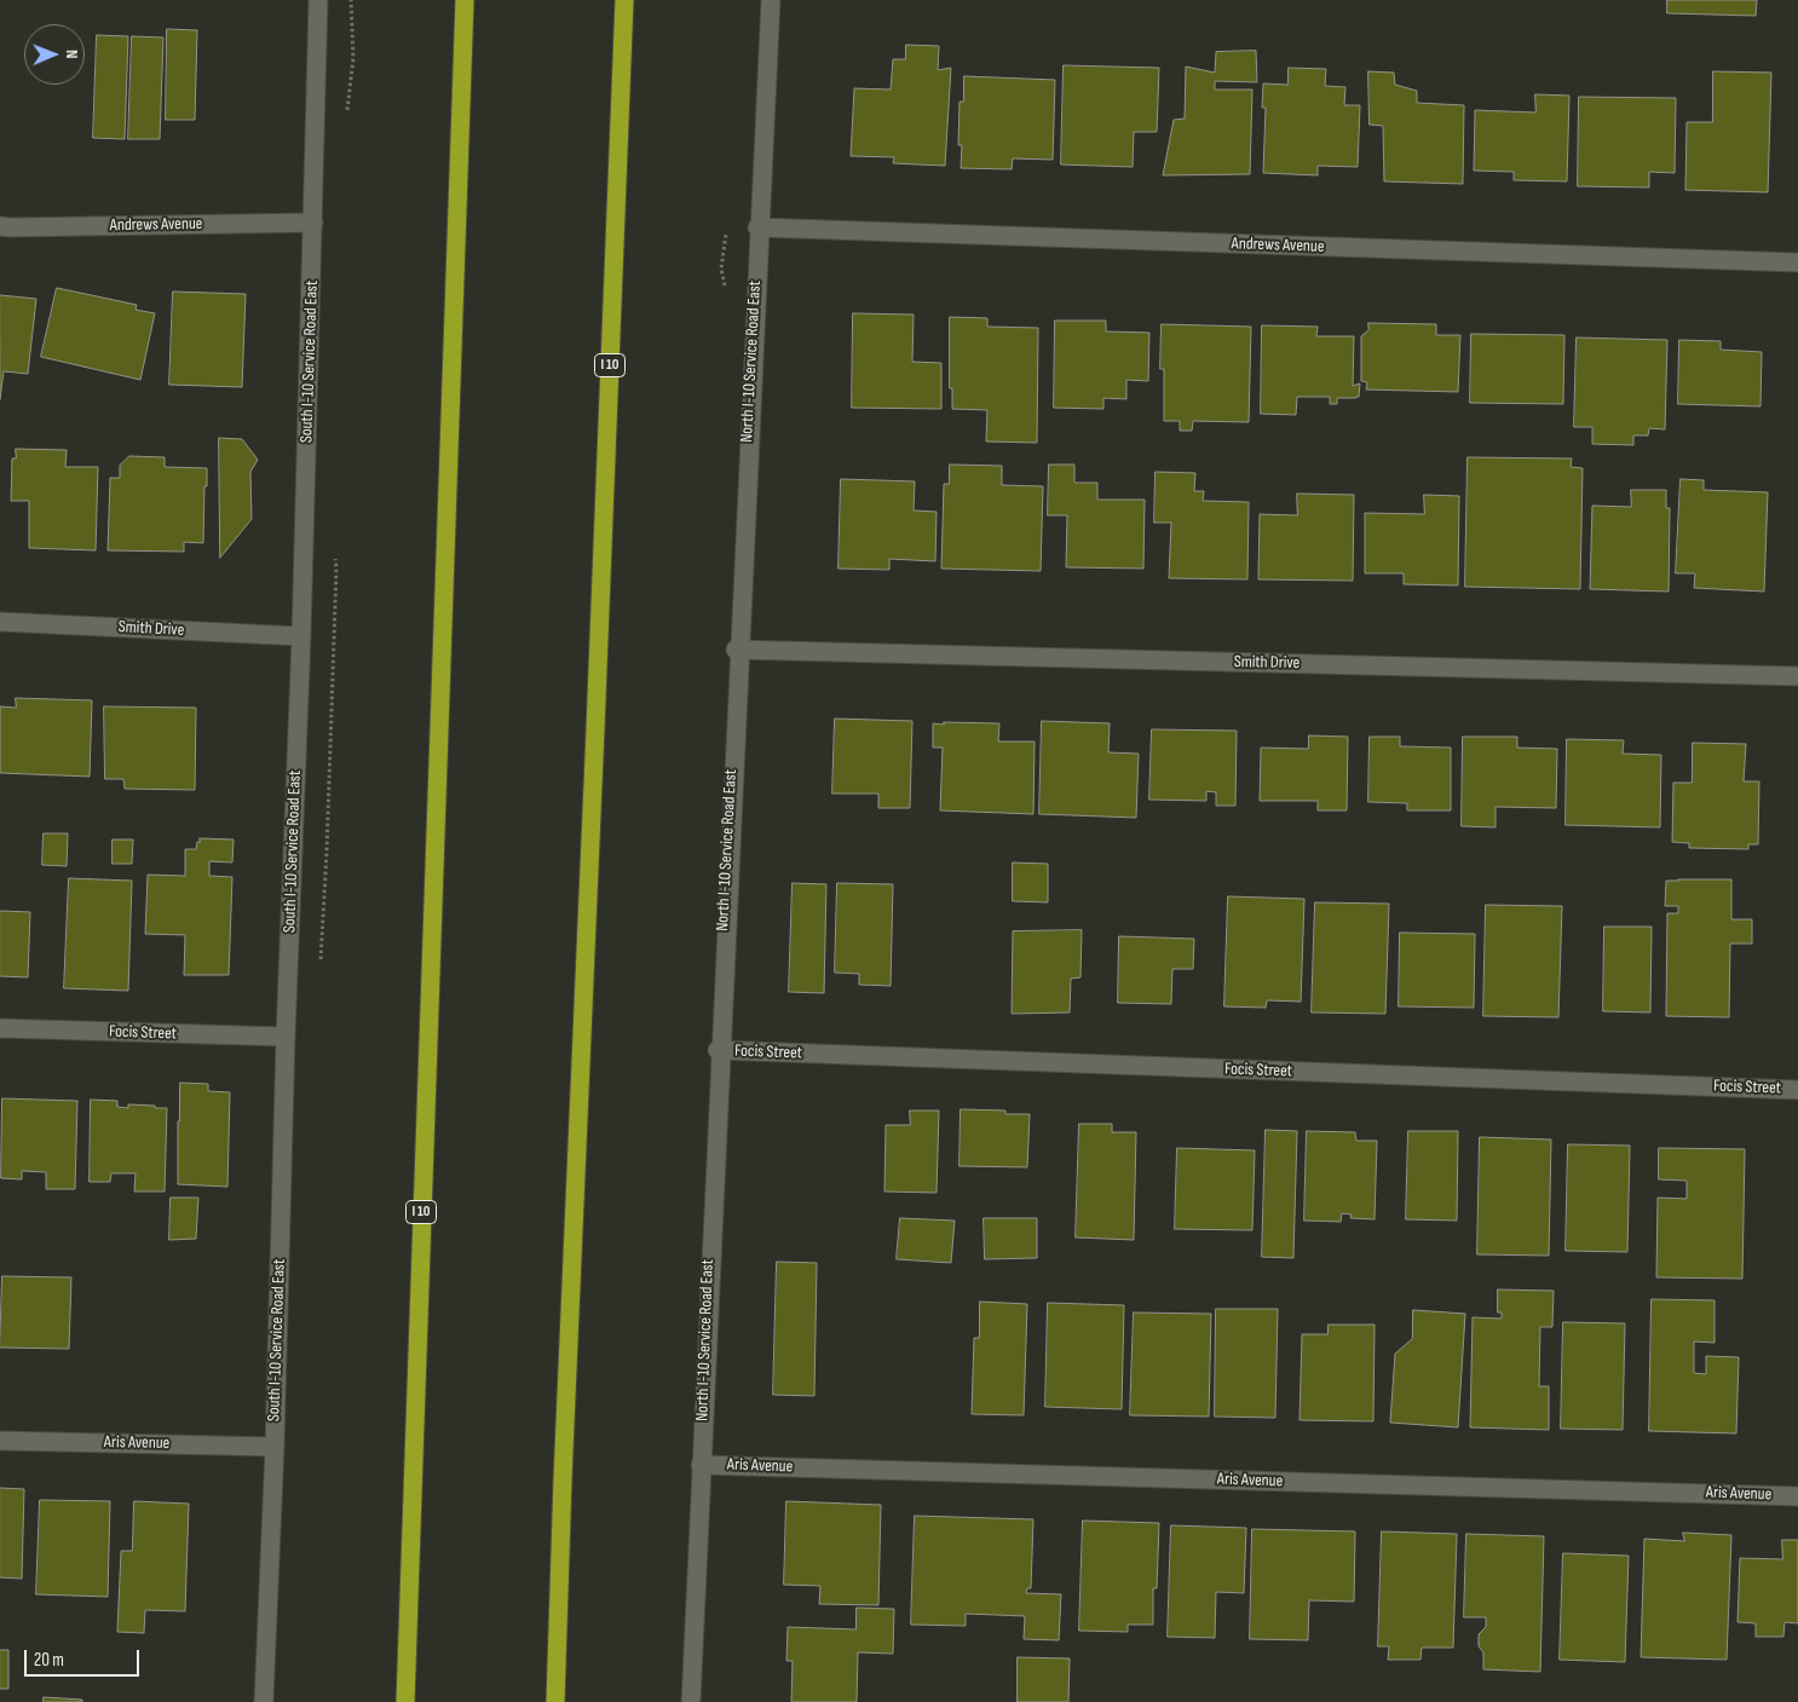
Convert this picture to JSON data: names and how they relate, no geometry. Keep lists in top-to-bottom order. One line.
{"streets":{"highway":["I 10"],"street":["Andrews Avenue","South I-10 Service Road East","North I-10 Service Road East","Smith Drive","Focis Street","Aris Avenue"]},"crossings":[["Andrews Avenue","South I-10 Service Road East"],["Andrews Avenue","North I-10 Service Road East"],["South I-10 Service Road East","Smith Drive"],["South I-10 Service Road East","Focis Street"],["South I-10 Service Road East","Aris Avenue"],["North I-10 Service Road East","Smith Drive"],["North I-10 Service Road East","Focis Street"],["North I-10 Service Road East","Aris Avenue"]],"scale_bar":"20 m","north":"right"}
